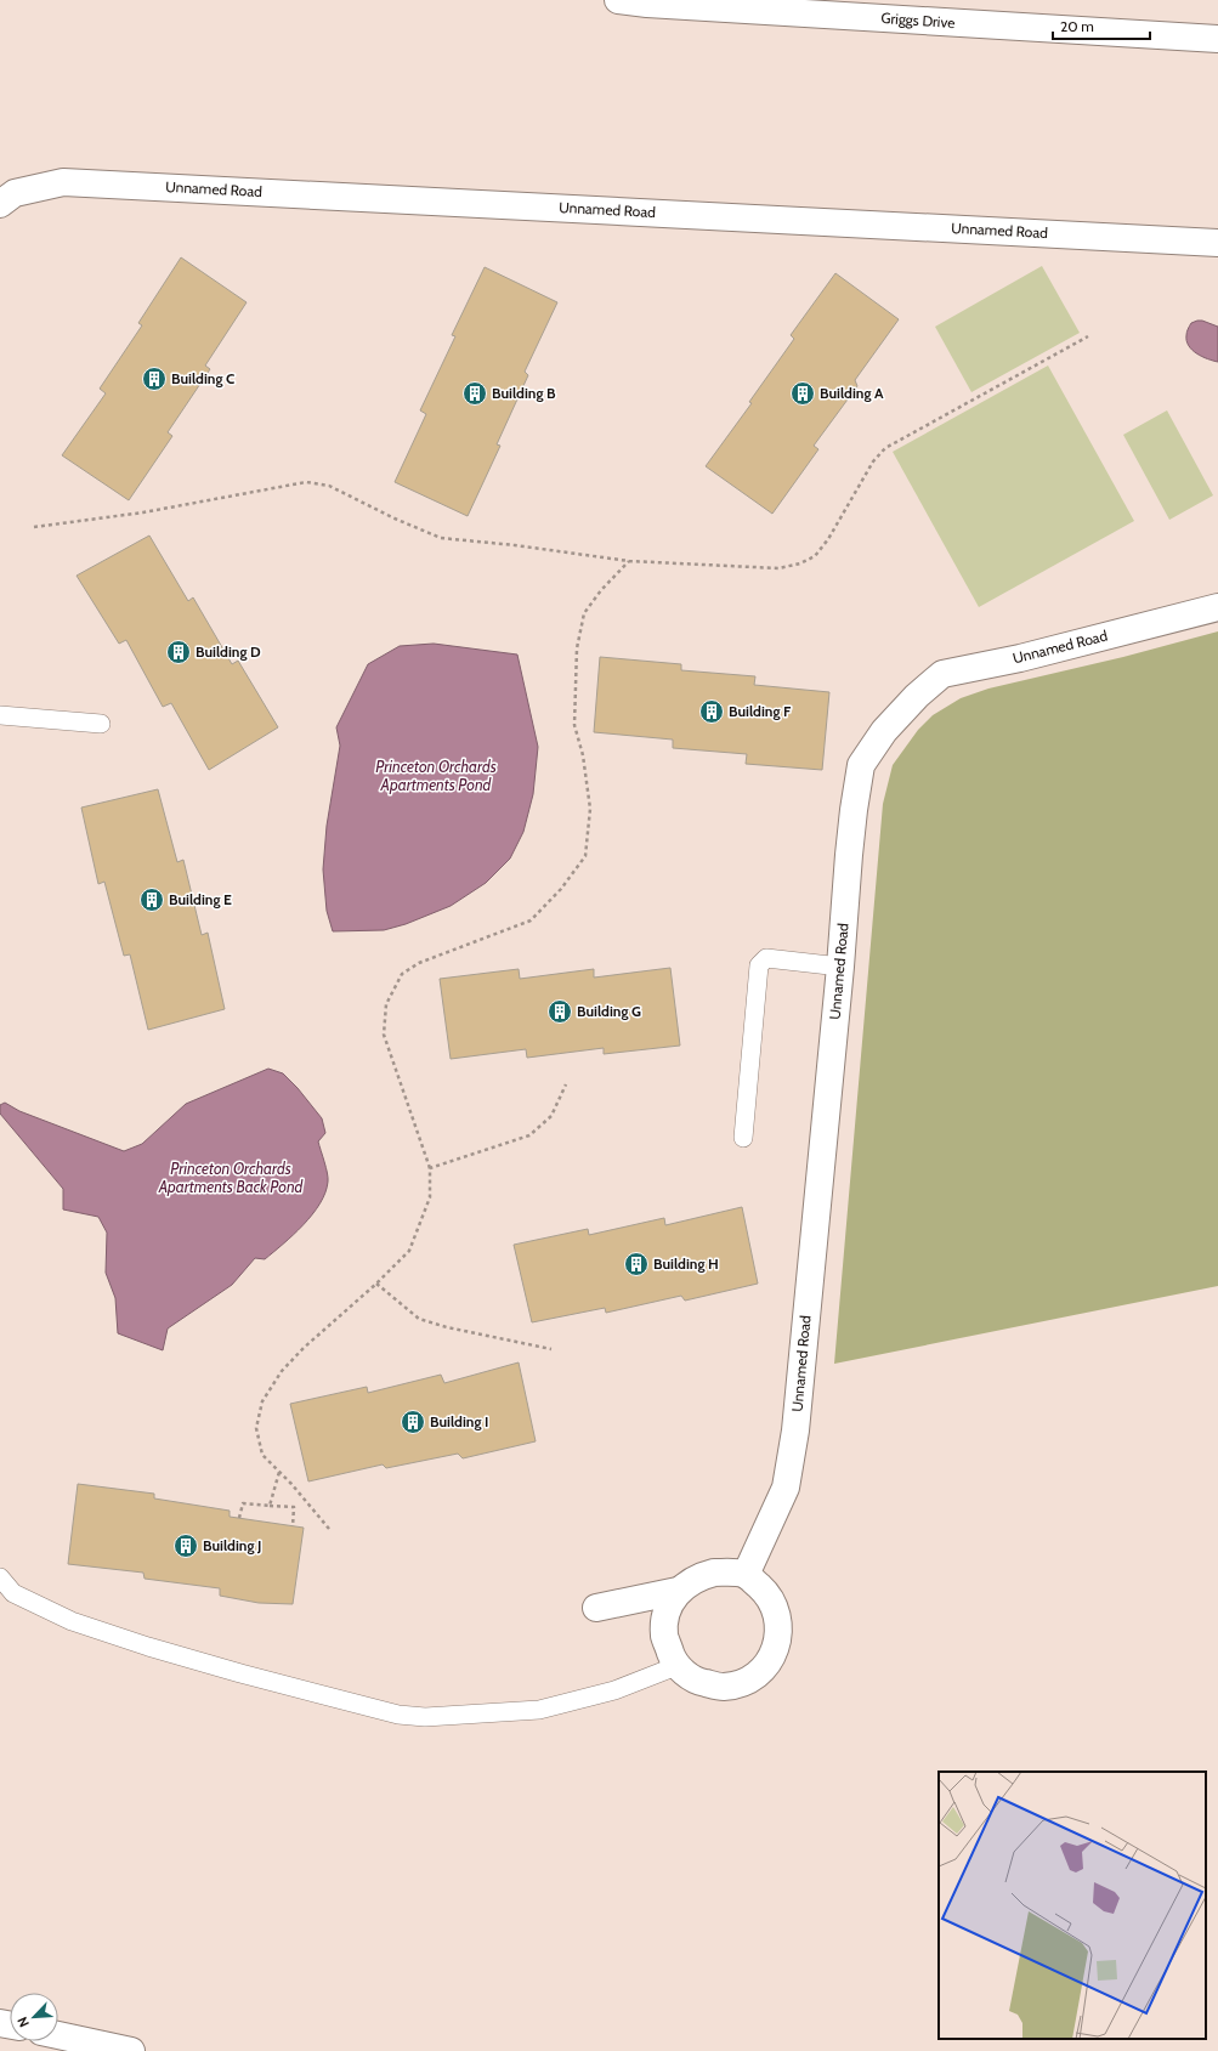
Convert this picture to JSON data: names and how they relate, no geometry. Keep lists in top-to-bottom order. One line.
{"streets":{"street":["Griggs Drive","Unnamed Road"]},"water":["Princeton Orchards Apartments Pond","Princeton Orchards Apartments Back Pond"],"places":{"building":["Building C","Building B","Building A","Building D","Building F","Building E","Building G","Building H","Building I","Building J"]},"scale_bar":"20 m","north":"bottom left"}
